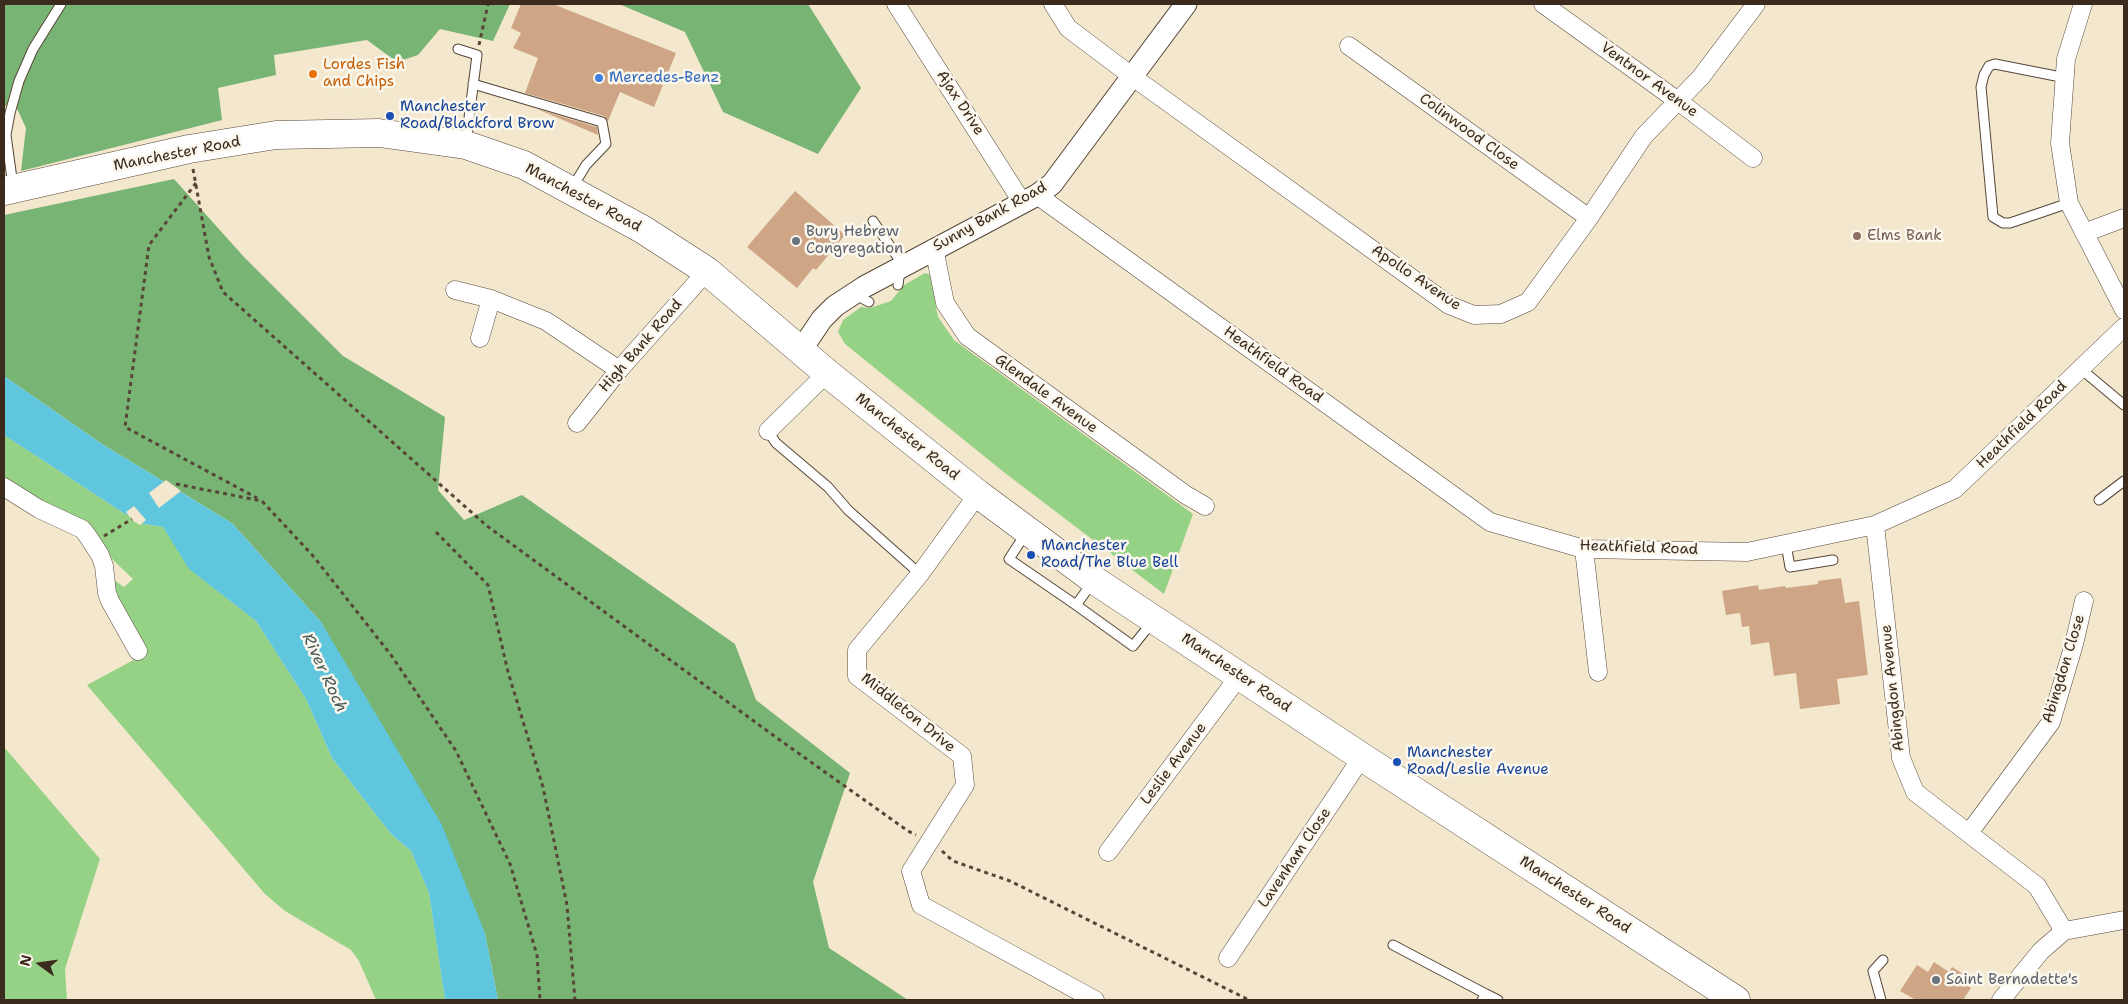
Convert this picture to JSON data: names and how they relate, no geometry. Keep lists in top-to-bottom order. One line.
{"streets":{"highway":["Manchester Road"],"street":["Ventnor Avenue","Ajax Drive","Colinwood Close","Sunny Bank Road","Apollo Avenue","High Bank Road","Heathfield Road","Glendale Avenue","Abingdon Close","Abingdon Avenue","Middleton Drive","Leslie Avenue","Lavenham Close"]},"crossings":[["Ventnor Avenue","Apollo Avenue"],["Ajax Drive","Sunny Bank Road"],["Ajax Drive","Heathfield Road"],["Colinwood Close","Apollo Avenue"],["Manchester Road","Sunny Bank Road"],["Manchester Road","High Bank Road"],["Manchester Road","Middleton Drive"],["Manchester Road","Leslie Avenue"],["Manchester Road","Lavenham Close"],["Sunny Bank Road","Apollo Avenue"],["Sunny Bank Road","Heathfield Road"],["Sunny Bank Road","Glendale Avenue"],["Heathfield Road","Abingdon Avenue"],["Abingdon Close","Abingdon Avenue"]],"water":["River Roch"],"places":["Lordes Fish and Chips","Mercedes-Benz","Manchester Road/Blackford Brow","Elms Bank","Bury Hebrew Congregation","Manchester Road/The Blue Bell","Manchester Road/Leslie Avenue","Saint Bernadette's"],"north":"left"}
